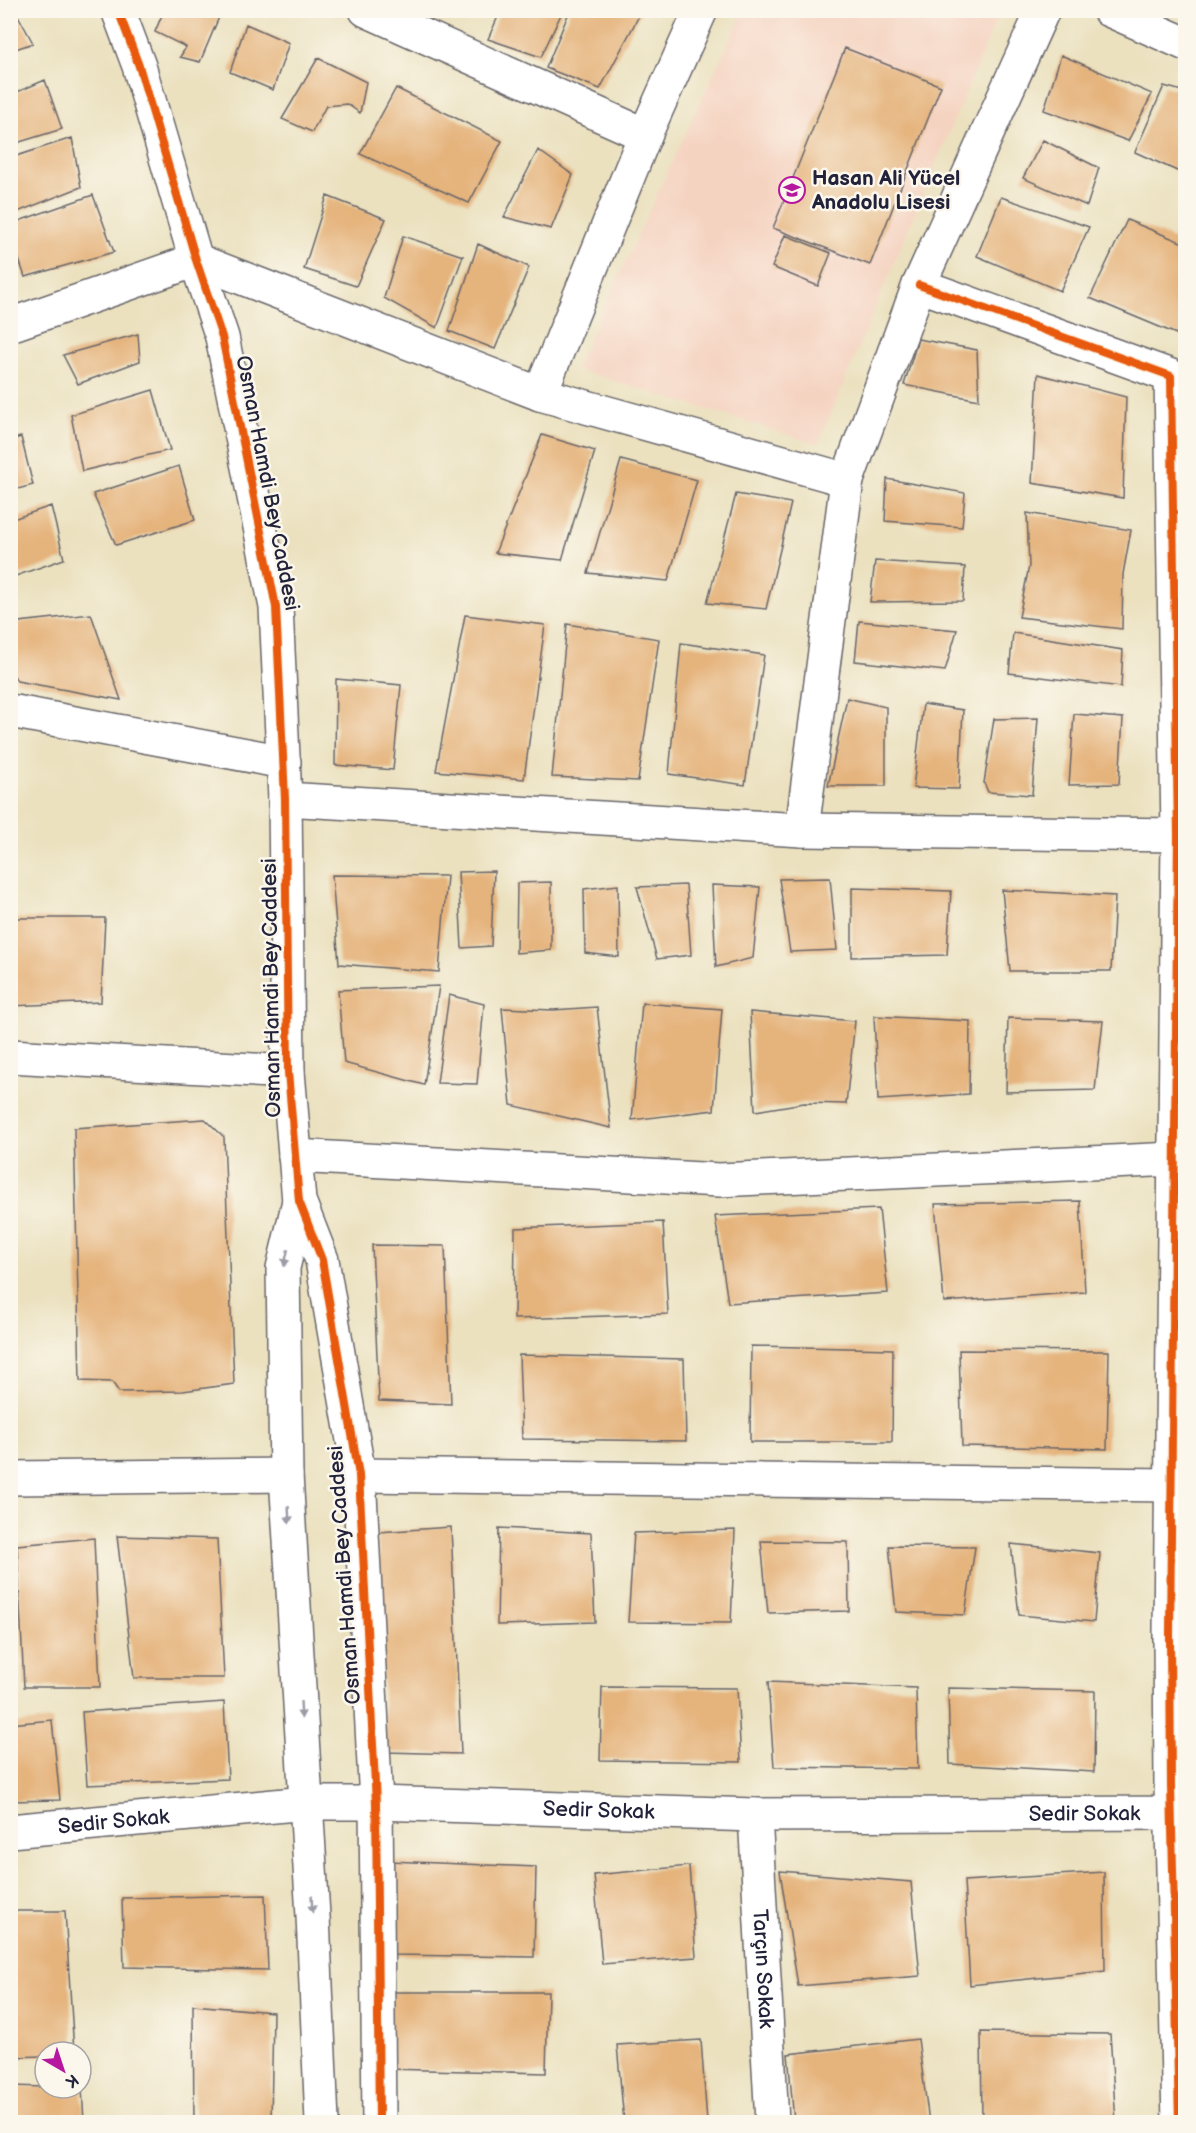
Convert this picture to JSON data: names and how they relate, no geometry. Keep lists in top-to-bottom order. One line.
{"streets":{"street":["Osman Hamdi Bey Caddesi","Sedir Sokak","Tarçın Sokak"]},"crossings":[["Osman Hamdi Bey Caddesi","Sedir Sokak"],["Sedir Sokak","Tarçın Sokak"]],"places":{"school or university":["Hasan Ali Yücel Anadolu Lisesi"]},"north":"bottom right"}
